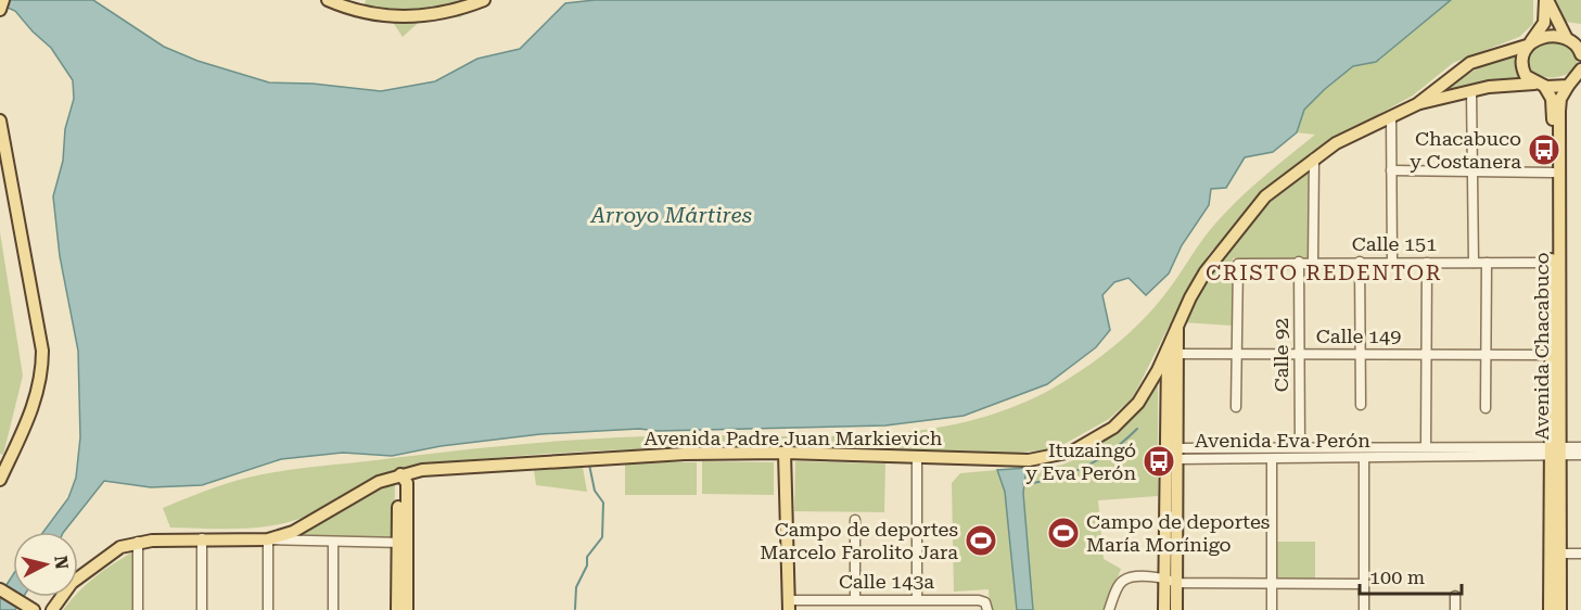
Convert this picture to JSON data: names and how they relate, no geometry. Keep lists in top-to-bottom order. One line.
{"streets":{"main road":["Avenida Chacabuco","Avenida Padre Juan Markievich"],"street":["Calle 151","Calle 149","Calle 92","Avenida Eva Perón","Calle 143a"]},"crossings":[["Calle 151","Calle 149"],["Calle 151","Avenida Chacabuco"],["Calle 151","Calle 92"],["Calle 149","Avenida Chacabuco"],["Calle 149","Calle 92"],["Avenida Chacabuco","Avenida Padre Juan Markievich"],["Avenida Chacabuco","Avenida Eva Perón"],["Calle 92","Avenida Eva Perón"]],"districts":["CRISTO REDENTOR"],"water":["Arroyo Mártires"],"places":{"bus stop":["Chacabuco y Costanera","Ituzaingó y Eva Perón"],"sports":["Campo de deportes María Morínigo","Campo de deportes Marcelo Farolito Jara"]},"scale_bar":"100 m","north":"right"}
